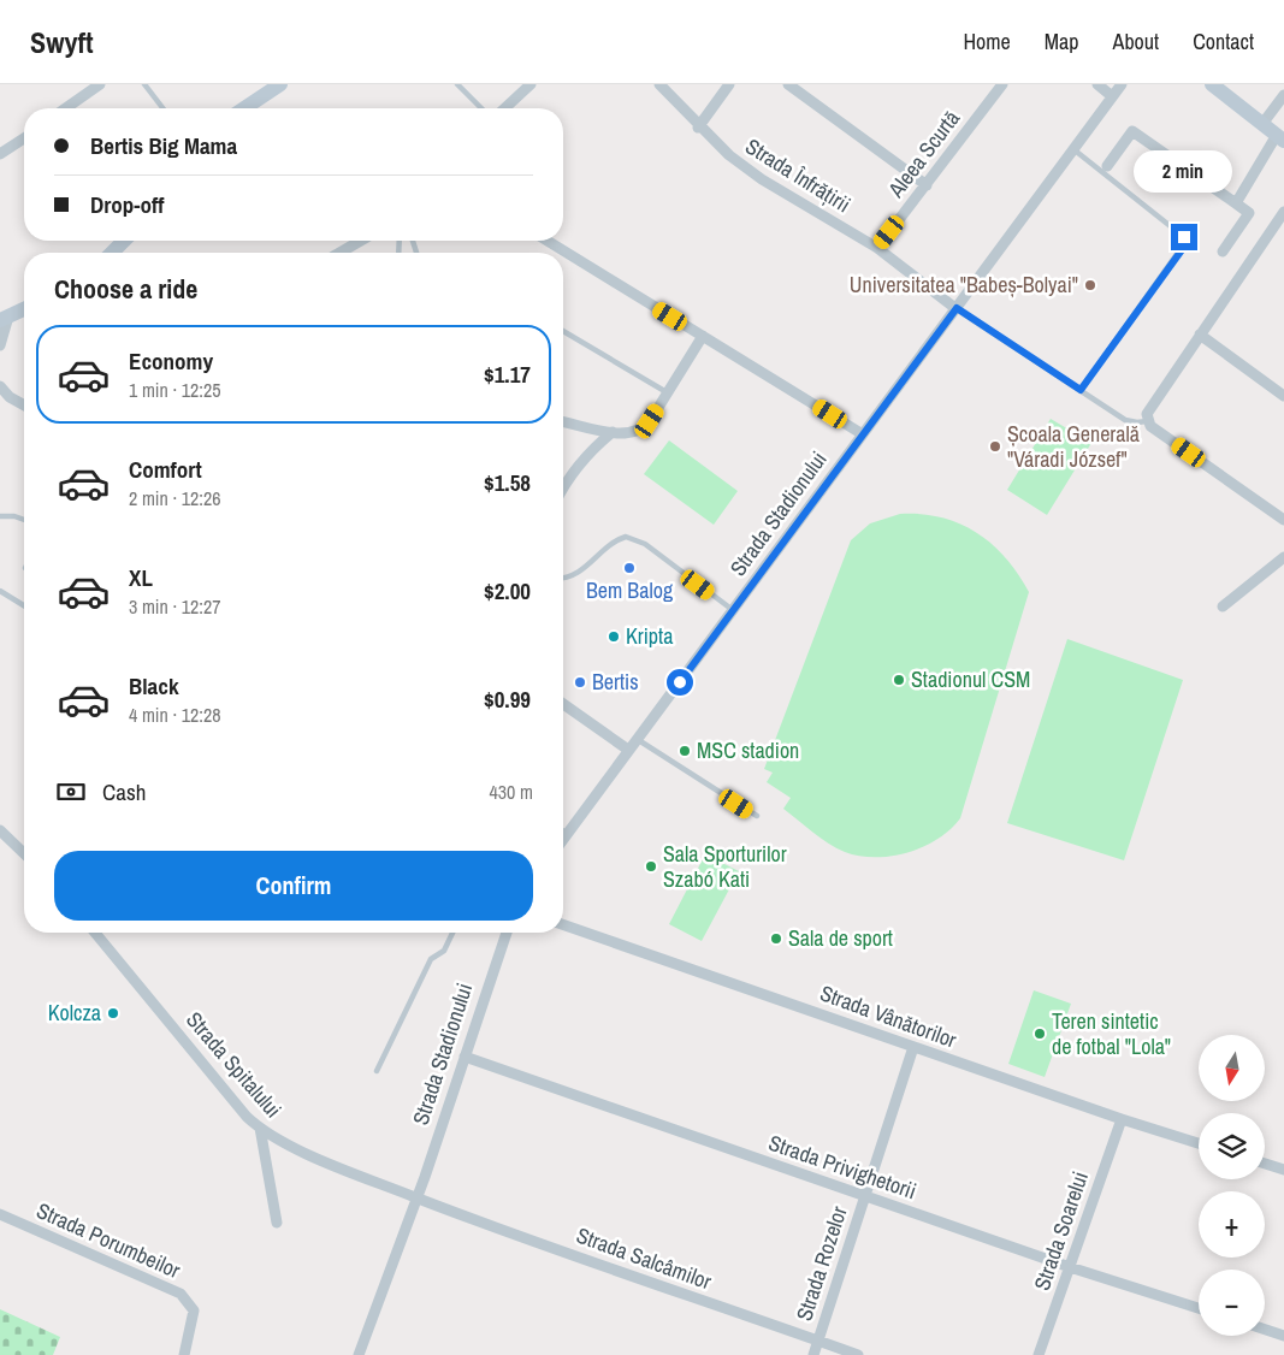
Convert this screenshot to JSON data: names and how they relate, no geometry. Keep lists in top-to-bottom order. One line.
{"streets":{"street":["Aleea Scurtă","Strada Înfrățirii","Strada Stadionului","Strada Vânătorilor","Strada Spitalului","Strada Privighetorii","Strada Soarelui","Strada Porumbeilor","Strada Salcâmilor","Strada Rozelor"]},"crossings":[["Aleea Scurtă","Strada Înfrățirii"],["Strada Înfrățirii","Strada Stadionului"],["Strada Stadionului","Strada Spitalului"],["Strada Stadionului","Strada Privighetorii"],["Strada Stadionului","Strada Salcâmilor"],["Strada Vânătorilor","Strada Soarelui"],["Strada Vânătorilor","Strada Rozelor"],["Strada Spitalului","Strada Salcâmilor"],["Strada Privighetorii","Strada Soarelui"],["Strada Privighetorii","Strada Rozelor"],["Strada Salcâmilor","Strada Rozelor"]],"places":["Universitatea \"Babeș-Bolyai\"","Școala Generală \"Váradi József\"","Bem Balog","Kripta","Stadionul CSM","Bertis","MSC stadion","Sala Sporturilor Szabó Kati","Sala de sport","Kolcza","Teren sintetic de fotbal \"Lola\""],"north":"bottom","page":{"header":"Swyft","nav":["Home","Map","About","Contact"],"banner":["Bertis Big Mama","Drop-off"],"bubble":"2 min","heading":"Choose a ride","list":[{"name":"Economy","note":"1 min · 12:25","value":"$1.17"},{"name":"Comfort","note":"2 min · 12:26","value":"$1.58"},{"name":"XL","note":"3 min · 12:27","value":"$2.00"},{"name":"Black","note":"4 min · 12:28","value":"$0.99"}],"pay":["Cash","430 m"],"buttons":"Confirm","map_buttons":["+","−"]}}
